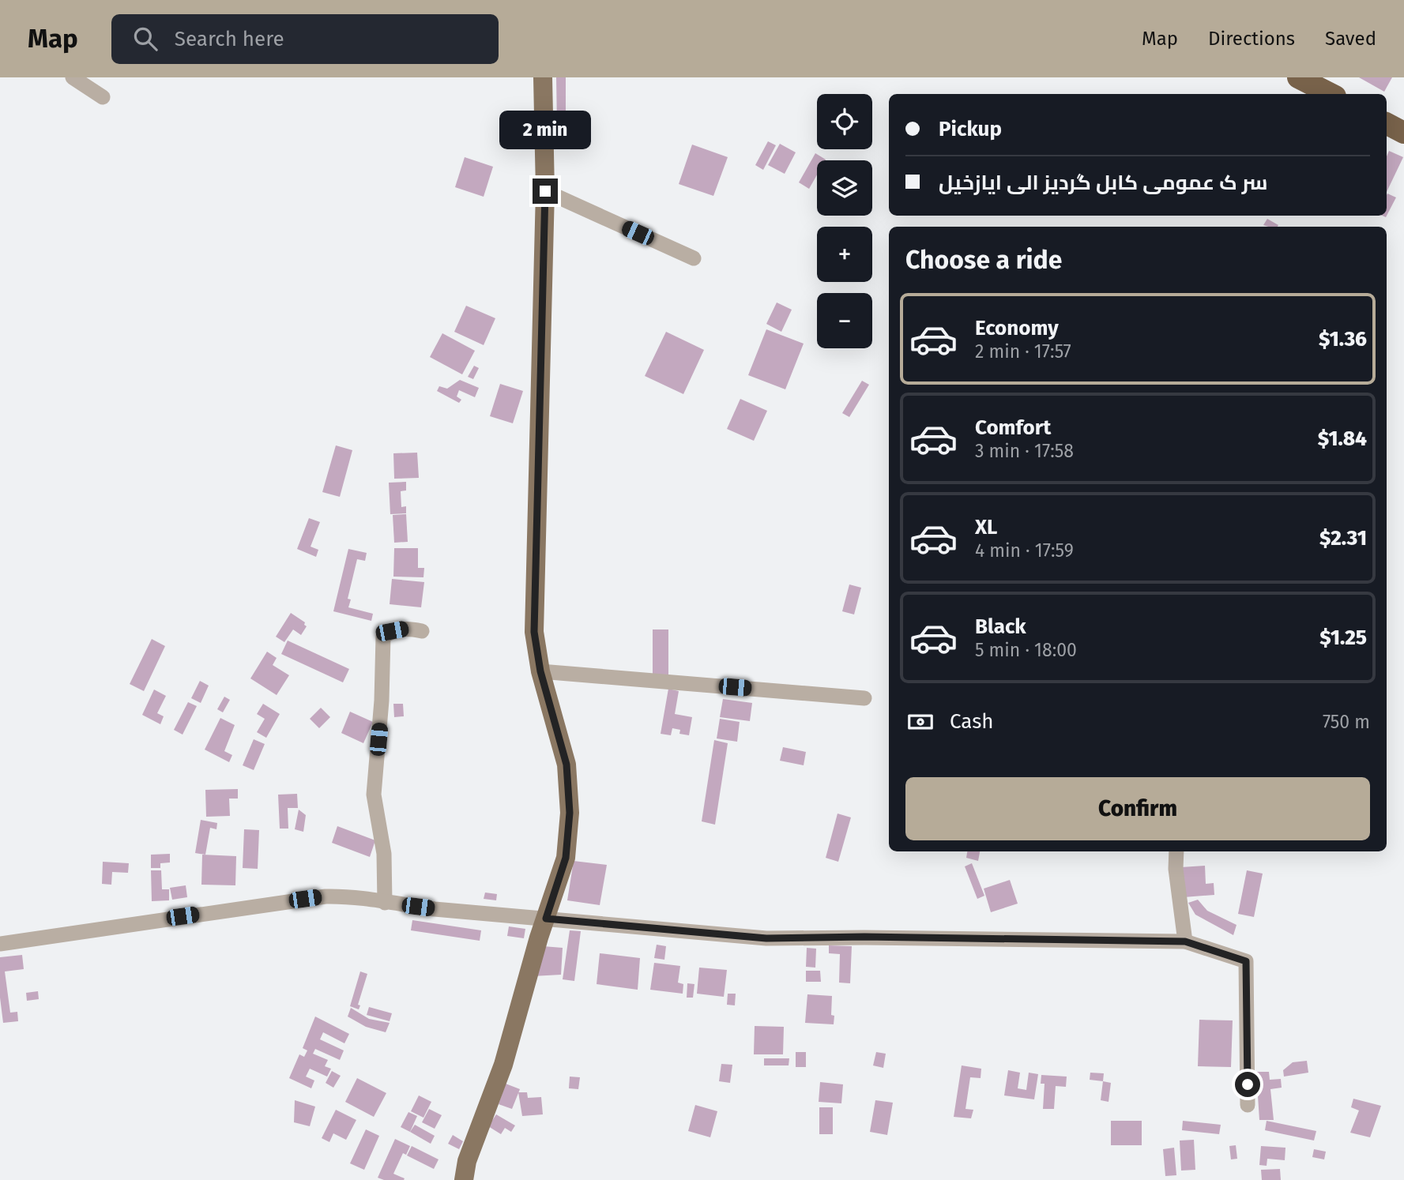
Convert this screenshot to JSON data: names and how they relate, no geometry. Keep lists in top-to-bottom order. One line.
{"page":{"header":"Map","search":"Search here","nav":["Map","Directions","Saved"],"map_buttons":["+","−"],"banner":["Pickup","سر ک عمومی کابل گردیز الی ایازخیل"],"bubble":"2 min","heading":"Choose a ride","list":[{"name":"Economy","note":"2 min · 17:57","value":"$1.36"},{"name":"Comfort","note":"3 min · 17:58","value":"$1.84"},{"name":"XL","note":"4 min · 17:59","value":"$2.31"},{"name":"Black","note":"5 min · 18:00","value":"$1.25"}],"pay":["Cash","750 m"],"buttons":"Confirm"}}
